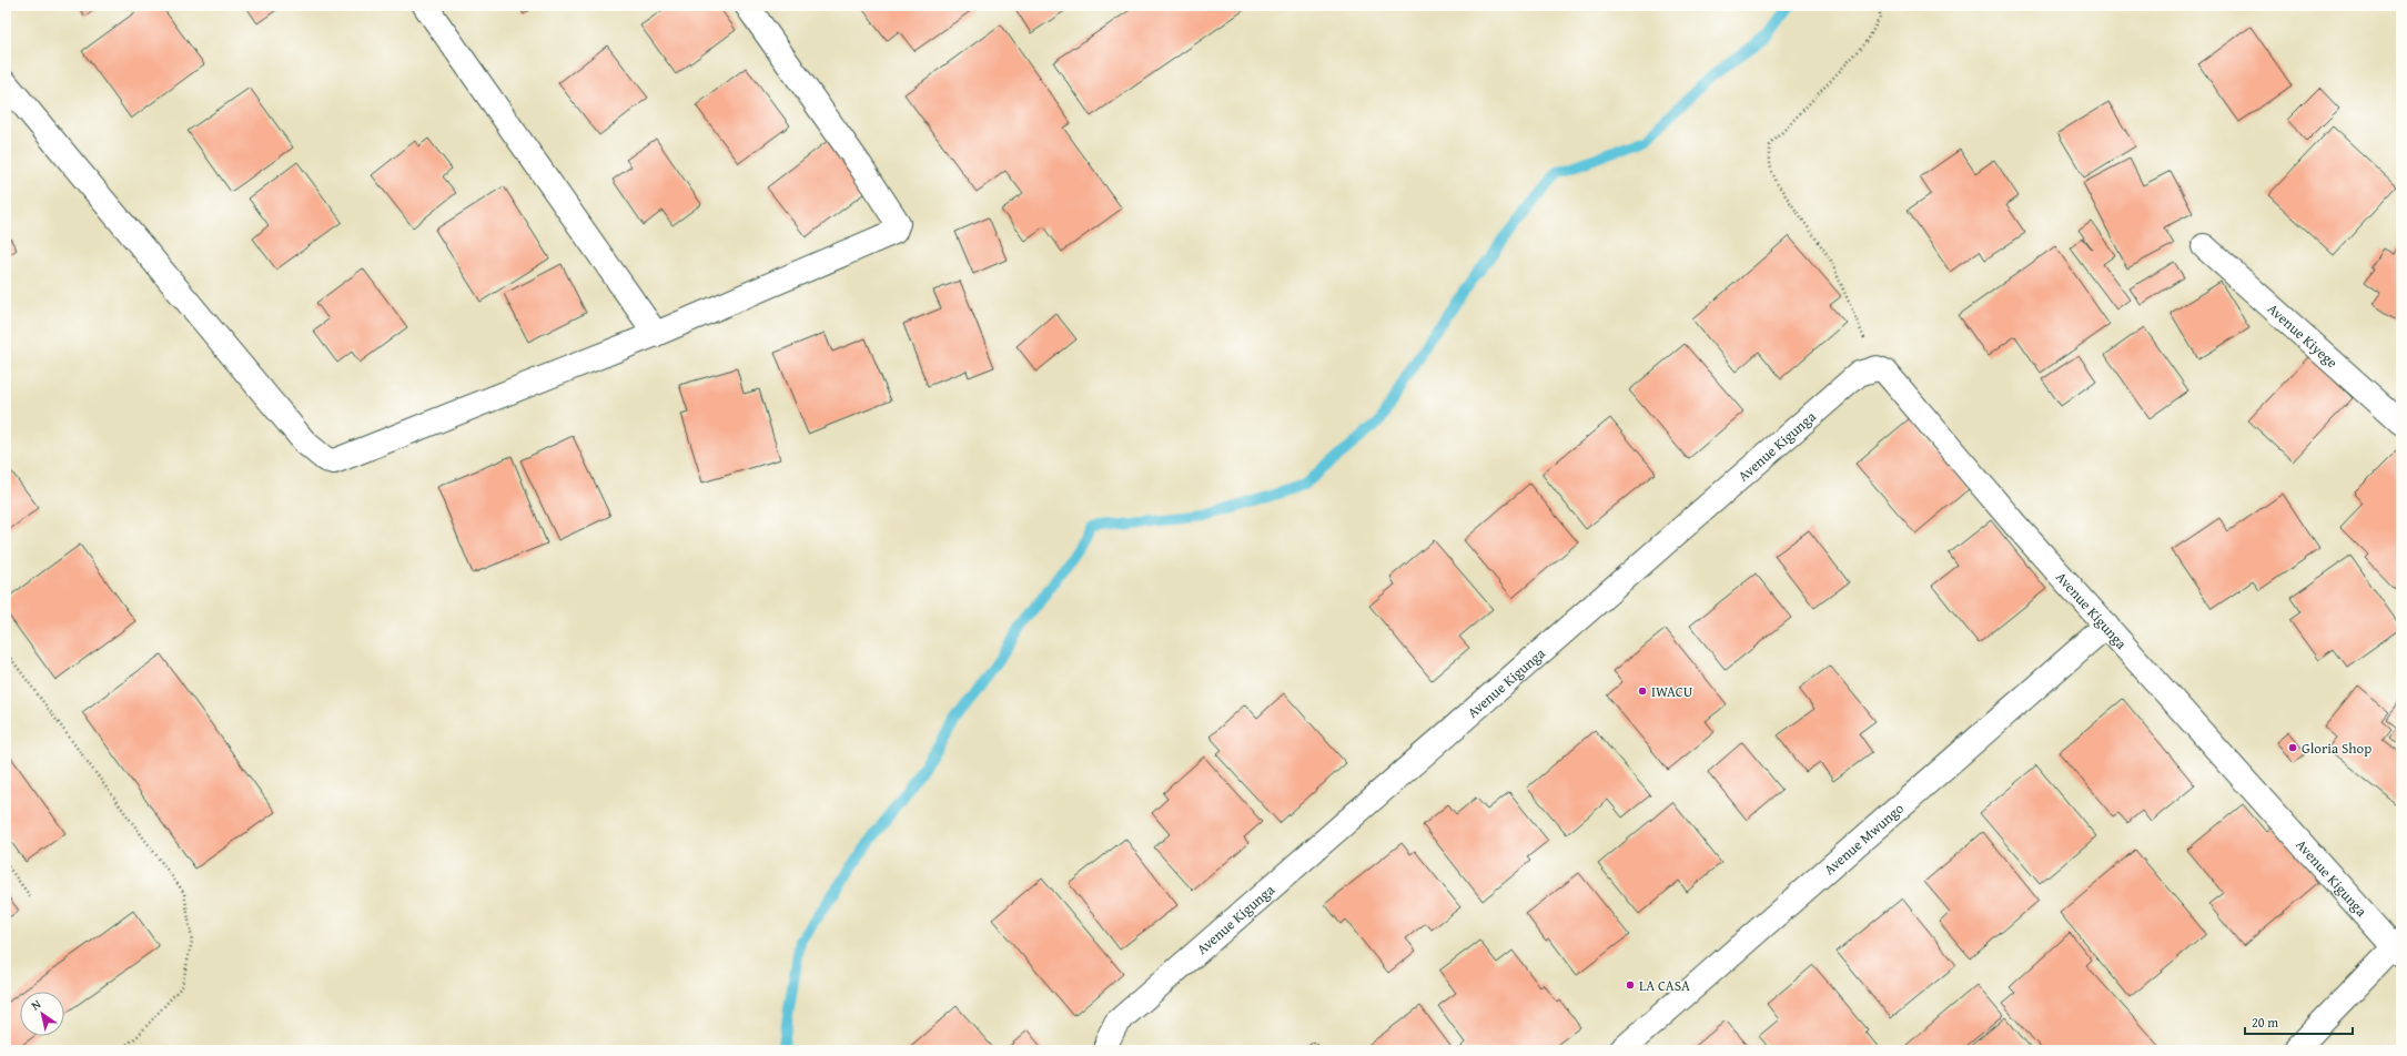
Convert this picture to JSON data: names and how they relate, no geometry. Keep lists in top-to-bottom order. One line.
{"streets":{"street":["Avenue Kiyege","Avenue Kigunga","Avenue Mwungo"]},"crossings":[["Avenue Kigunga","Avenue Mwungo"]],"places":["IWACU","Gloria Shop","LA CASA"],"scale_bar":"20 m","north":"top left"}
